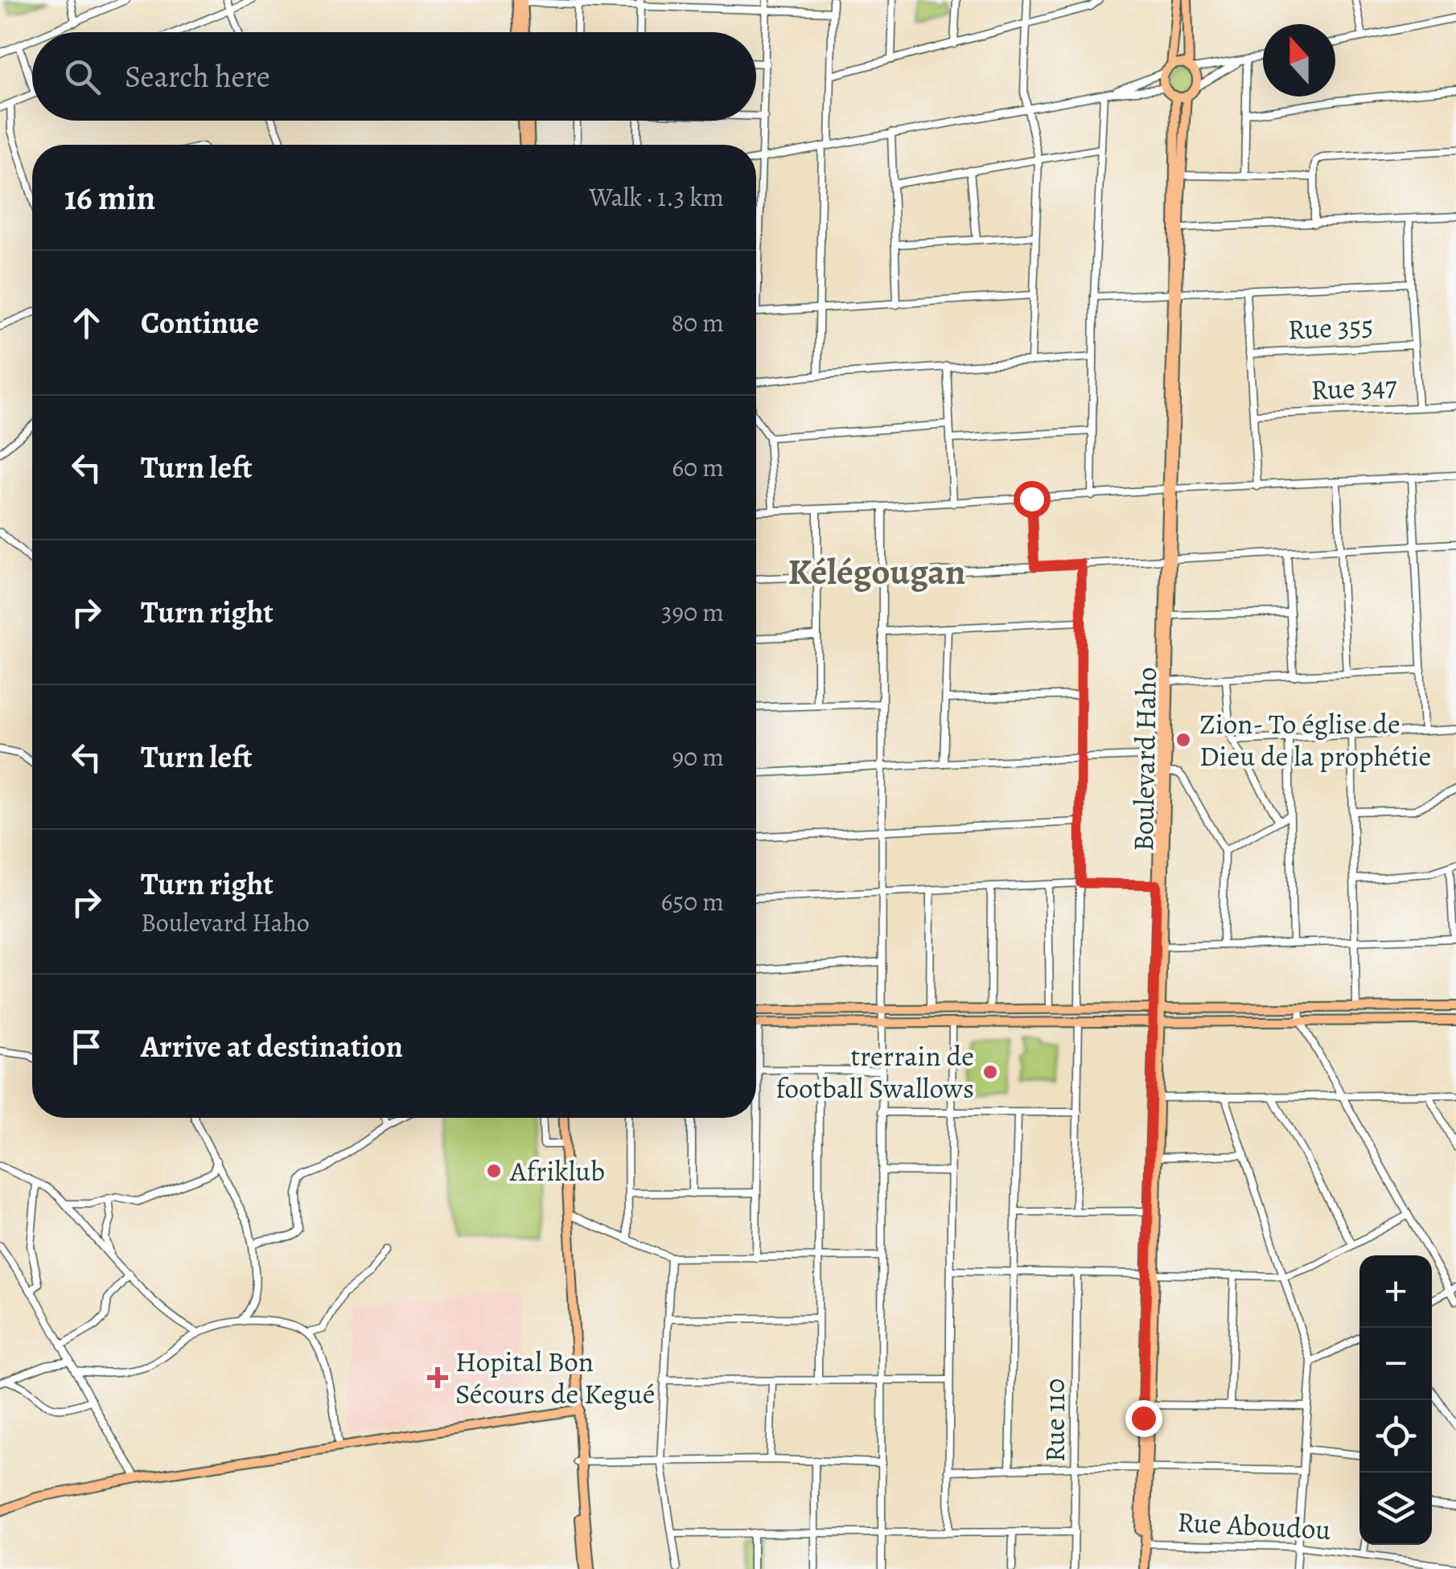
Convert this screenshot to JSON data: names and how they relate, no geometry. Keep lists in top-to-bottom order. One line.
{"streets":{"main road":["Boulevard Haho"],"street":["Rue 355","Rue 347","Rue 110","Rue Aboudou"]},"crossings":[["Boulevard Haho","Rue Aboudou"]],"districts":["Kélégougan"],"places":{"other":["Zion- To église de Dieu de la prophétie","trerrain de football Swallows","Afriklub"],"health":["Hopital Bon Sécours de Kegué"]},"north":"top","page":{"search":"Search here","heading":["16 min","Walk · 1.3 km"],"list":[["Continue","80 m"],["Turn left","60 m"],["Turn right","390 m"],["Turn left","90 m"],["Turn right","Boulevard Haho","650 m"],"Arrive at destination"],"map_buttons":["+","−"]}}
